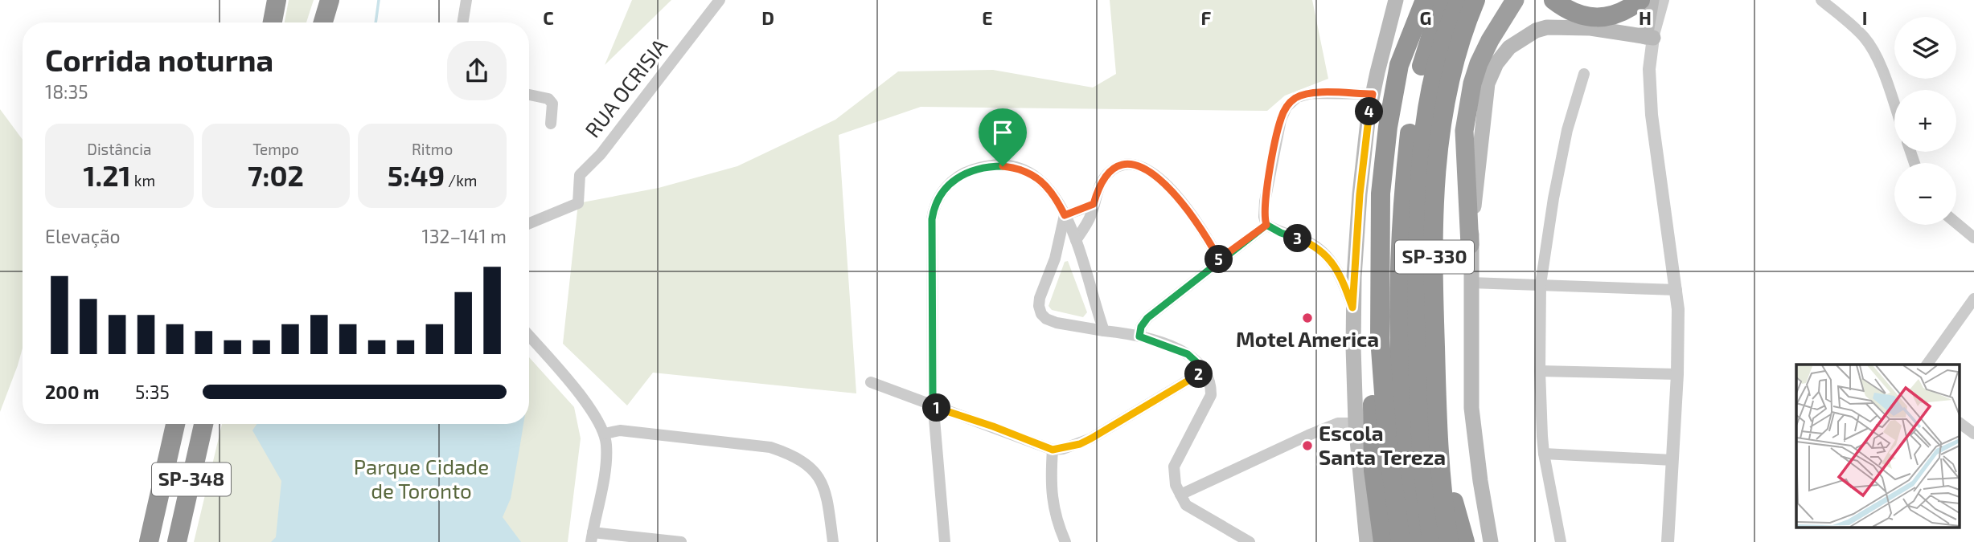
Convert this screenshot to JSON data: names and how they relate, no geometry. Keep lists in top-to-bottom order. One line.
{"streets":{"highway":["SP-330","SP-348"],"street":["RUA OCRISIA"]},"parks":["Parque Cidade de Toronto"],"places":["Motel America","Escola Santa Tereza"],"page":{"map_buttons":["+","−"],"heading":["Corrida noturna","18:35"],"pins":["4","3","5","2","1"],"stats":[["Distância","1.21 km"],["Tempo","7:02"],["Ritmo","5:49 /km"]],"chart":["Elevação","132–141 m"],"list":[{"name":"200 m","note":"5:35"}]},"grid":{"columns":["C","D","E","F","G","H","I"]}}
